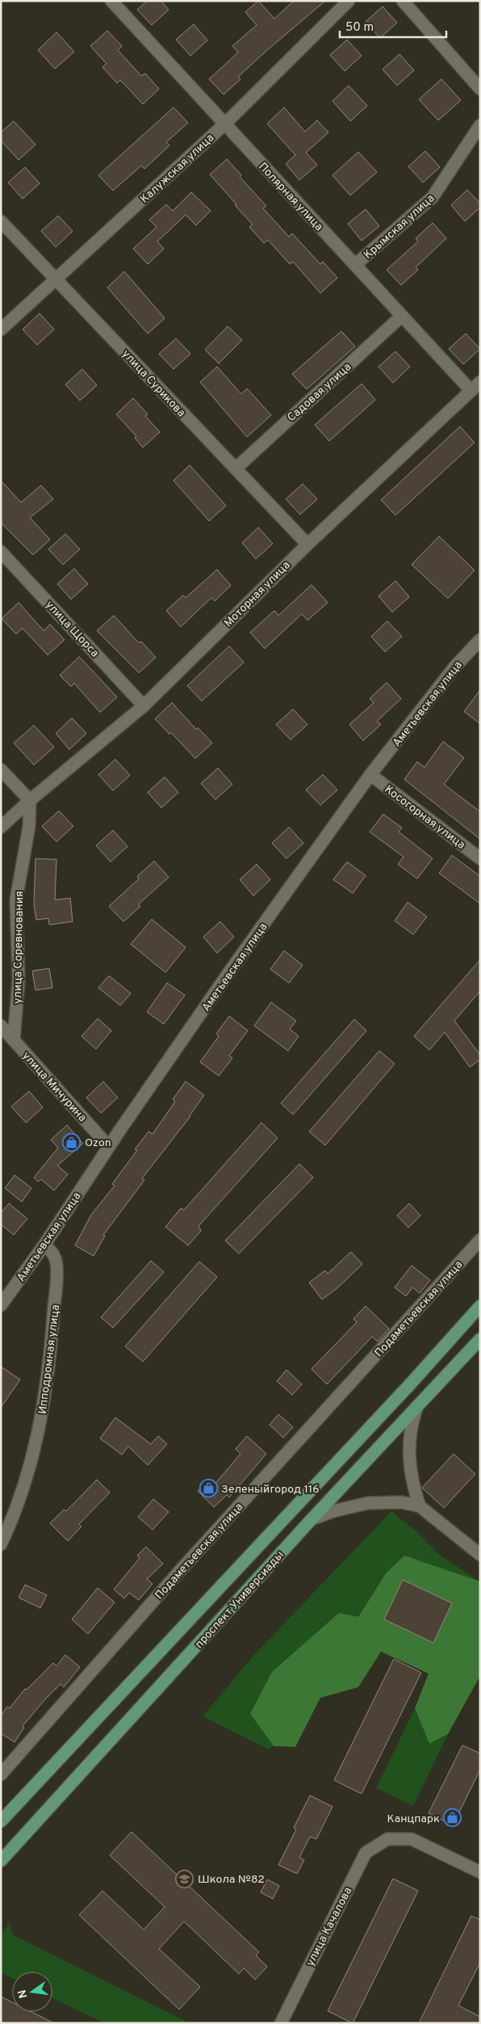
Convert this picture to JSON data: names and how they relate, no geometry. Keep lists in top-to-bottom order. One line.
{"streets":{"main road":["проспект Универсиады"],"street":["Калужская улица","Полярная улица","Крымская улица","улица Сурикова","Садовая улица","Моторная улица","улица Щорса","Аметьевская улица","Косогорная улица","улица Соревнования","улица Мичурина","Подаметьевская улица","Ипподромная улица","улица Качалова"]},"crossings":[["Калужская улица","Полярная улица"],["Калужская улица","улица Сурикова"],["Полярная улица","Крымская улица"],["Полярная улица","Садовая улица"],["Полярная улица","Моторная улица"],["улица Сурикова","Садовая улица"],["улица Сурикова","Моторная улица"],["Моторная улица","улица Щорса"],["Моторная улица","улица Соревнования"],["Аметьевская улица","Косогорная улица"],["Аметьевская улица","улица Мичурина"],["Аметьевская улица","Ипподромная улица"],["улица Соревнования","улица Мичурина"]],"places":{"shop":["Ozon","Зеленыйгород 116","Канцпарк"],"school or university":["Школа №82"]},"scale_bar":"50 m","north":"left"}
